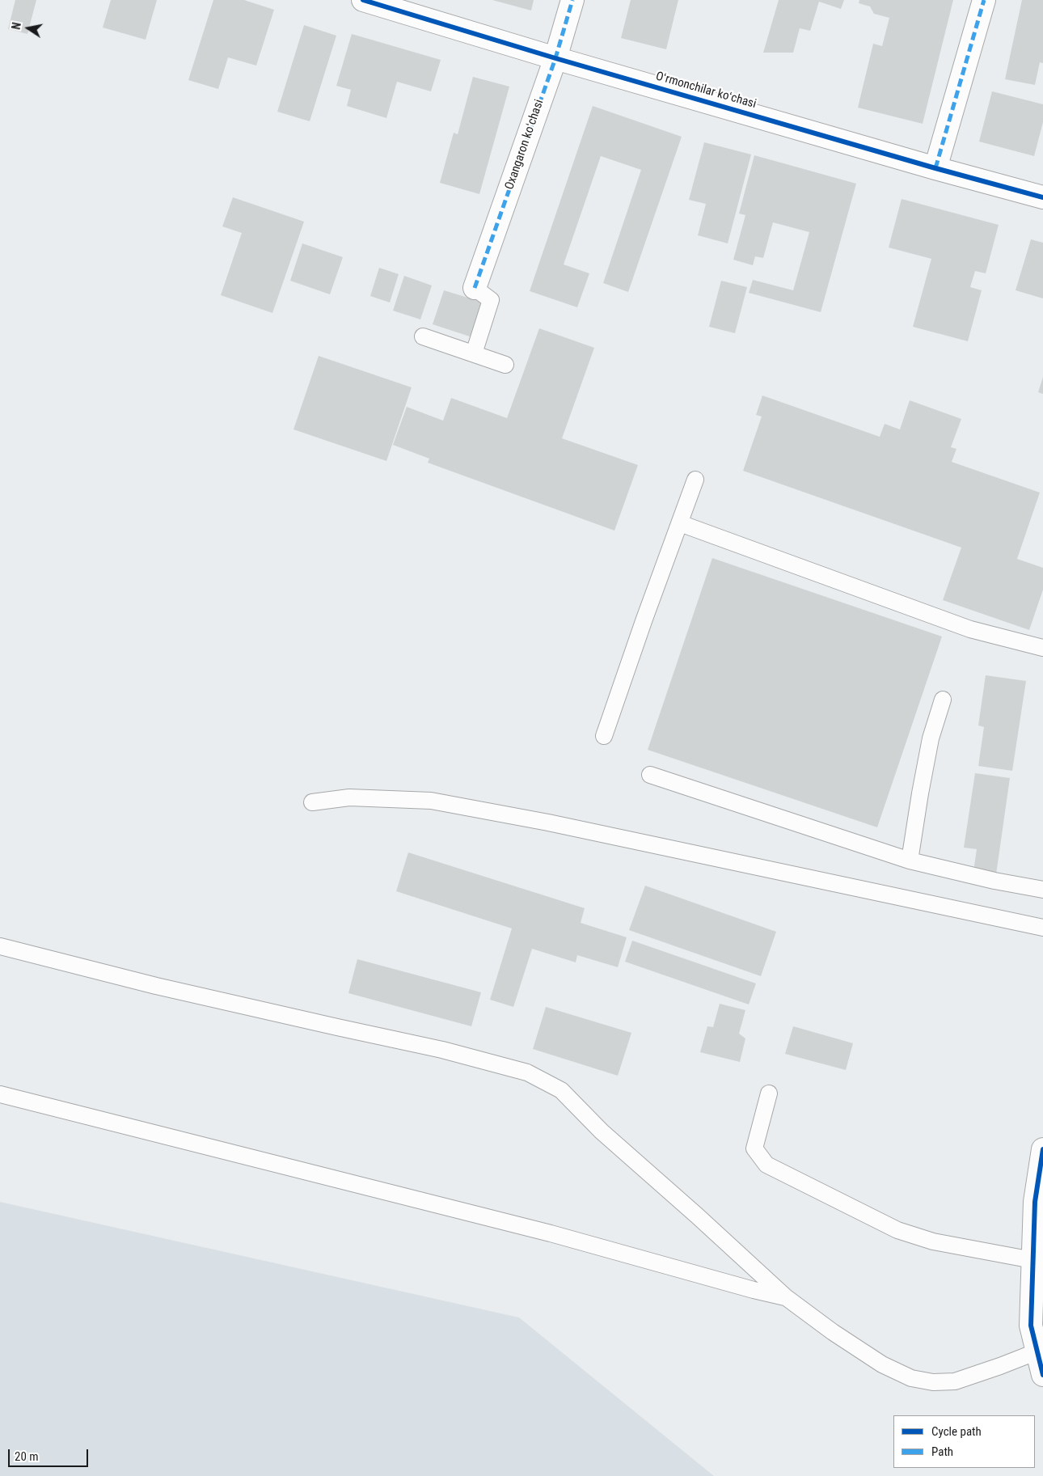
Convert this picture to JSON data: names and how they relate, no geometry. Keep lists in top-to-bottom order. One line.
{"streets":{"street":["Oʻrmonchilar koʻchasi","Oxangaron koʻchasi"]},"crossings":[["Oʻrmonchilar koʻchasi","Oxangaron koʻchasi"]],"legend":["Cycle path","Path"],"scale_bar":"20 m","north":"left"}
